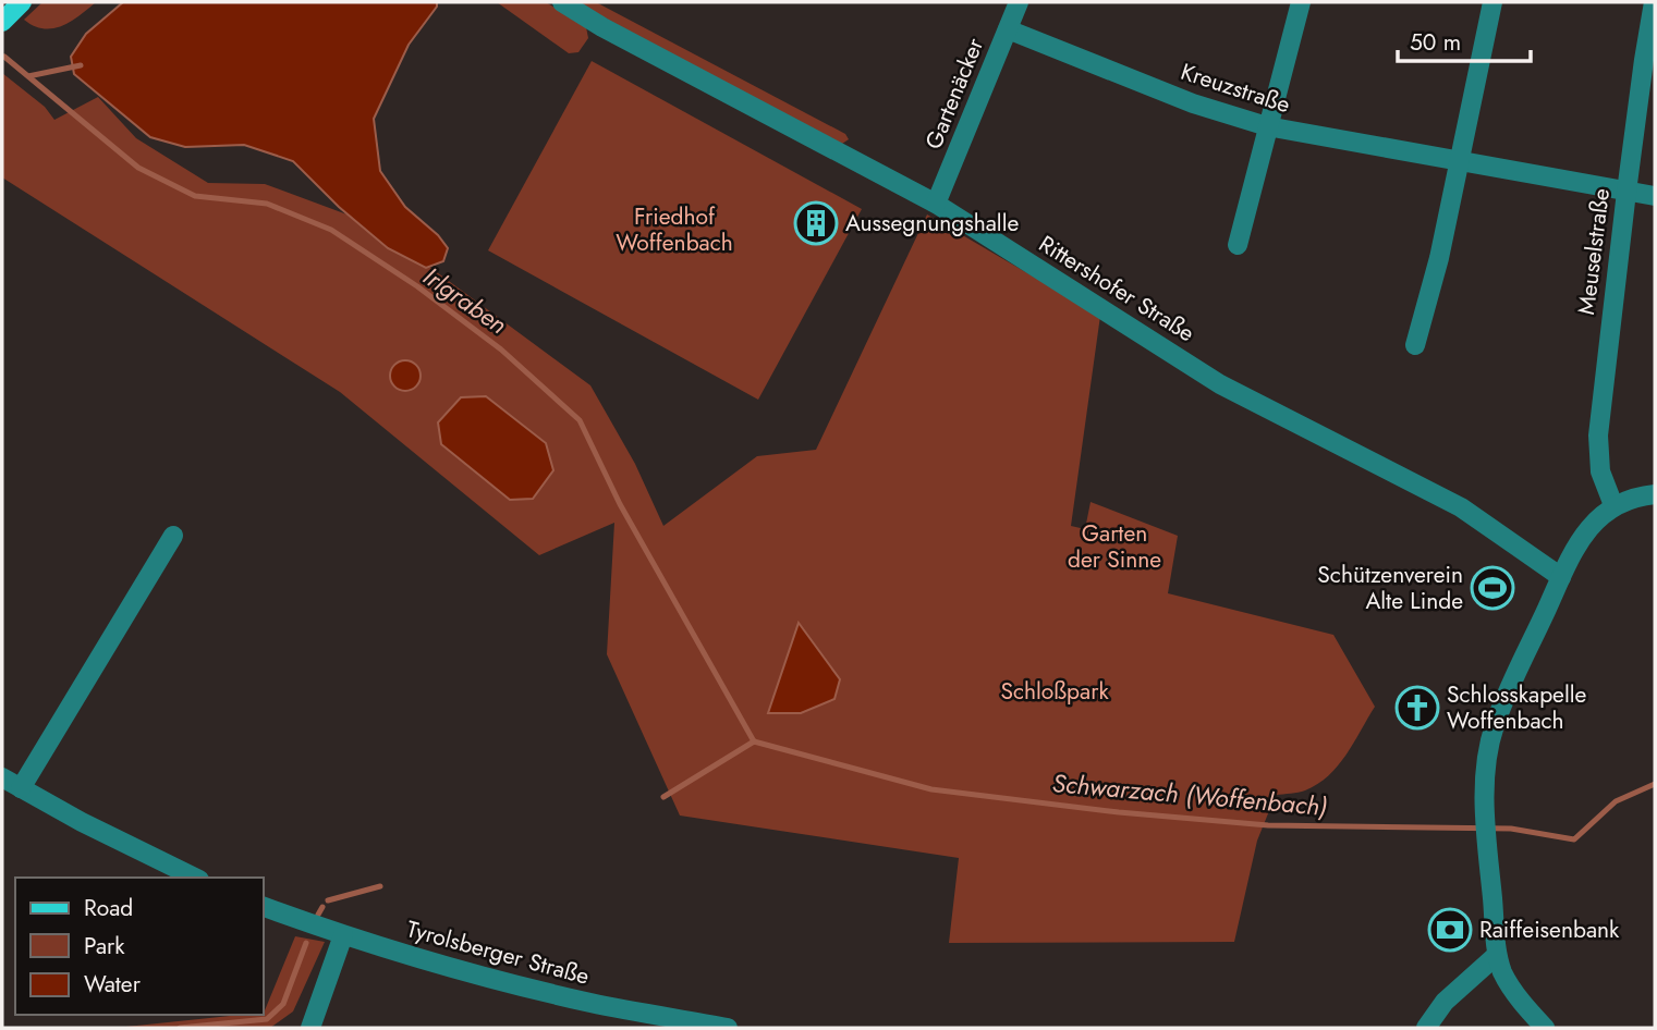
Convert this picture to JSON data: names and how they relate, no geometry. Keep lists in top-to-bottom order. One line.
{"streets":{"street":["Kreuzstraße","Gartenäcker","Meuselstraße","Rittershofer Straße","Tyrolsberger Straße"]},"crossings":[["Kreuzstraße","Gartenäcker"],["Kreuzstraße","Meuselstraße"],["Gartenäcker","Rittershofer Straße"]],"water":["Irlgraben","Schwarzach (Woffenbach)"],"parks":["Friedhof Woffenbach","Garten der Sinne","Schloßpark"],"places":{"building":["Aussegnungshalle"],"sports":["Schützenverein Alte Linde"],"church":["Schlosskapelle Woffenbach"],"bank":["Raiffeisenbank"]},"legend":["Road","Park","Water"],"scale_bar":"50 m"}
